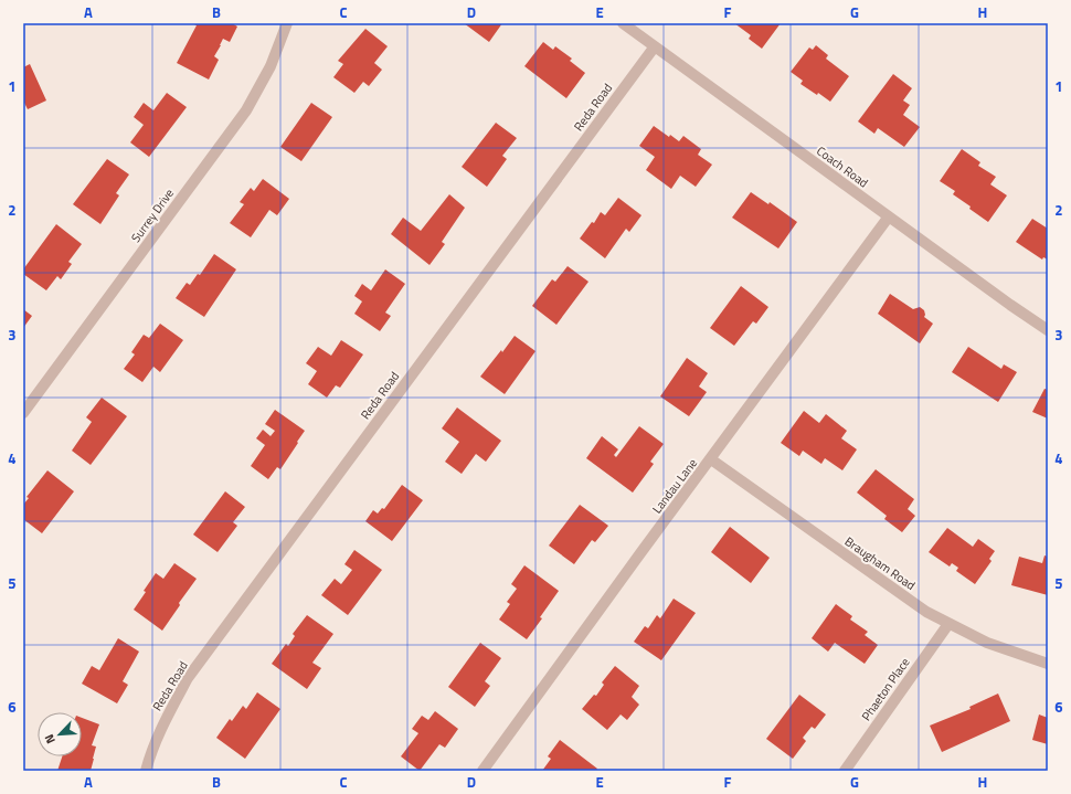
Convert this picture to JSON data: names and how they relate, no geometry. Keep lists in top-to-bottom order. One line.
{"streets":{"street":["Reda Road","Coach Road","Surrey Drive","Landau Lane","Braugham Road","Phaeton Place"]},"crossings":[["Reda Road","Coach Road"],["Coach Road","Landau Lane"],["Landau Lane","Braugham Road"],["Braugham Road","Phaeton Place"]],"north":"bottom left","grid":{"columns":["A","B","C","D","E","F","G","H"],"rows":["1","2","3","4","5","6"]}}
